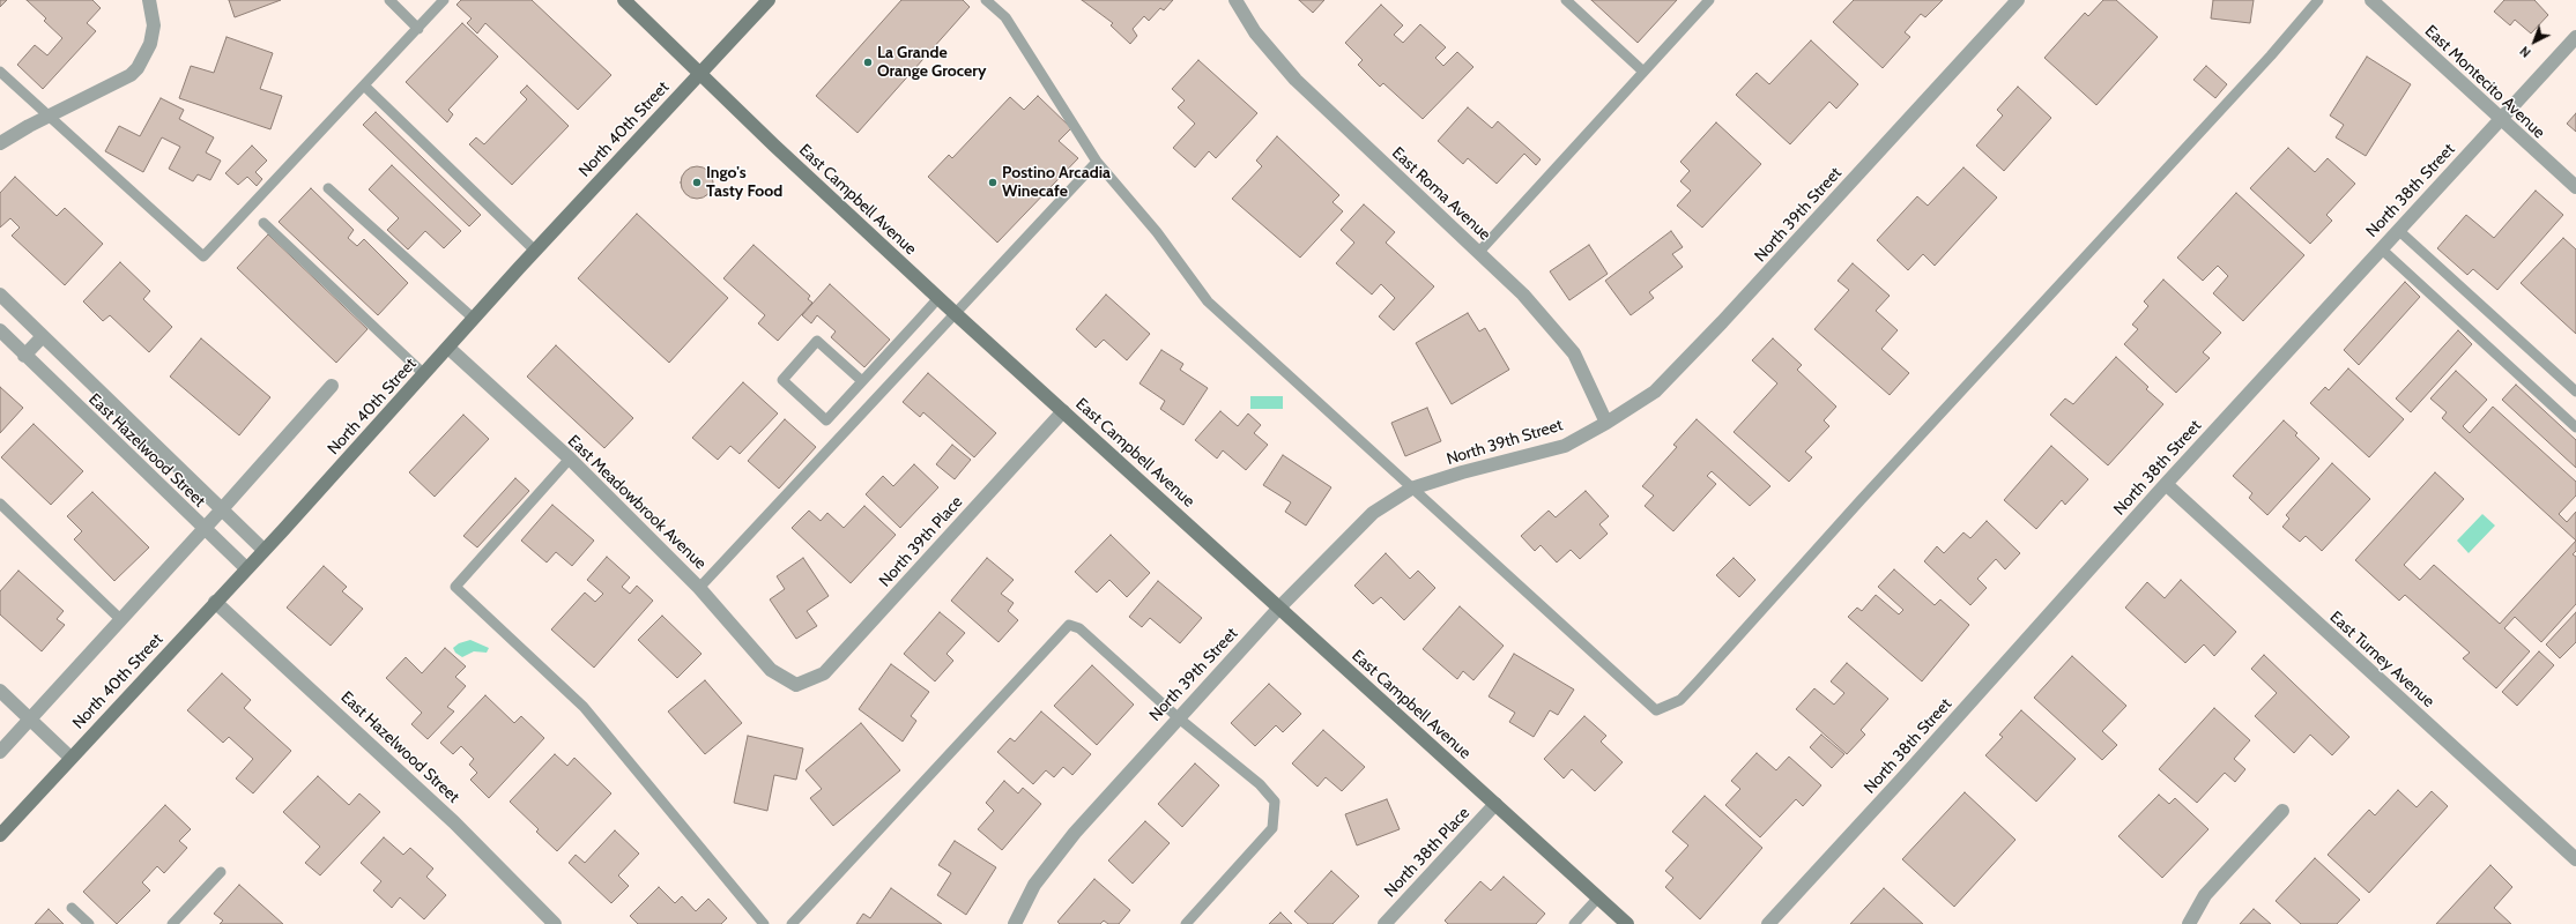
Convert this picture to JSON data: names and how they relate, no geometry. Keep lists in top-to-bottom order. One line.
{"streets":{"street":["East Montecito Avenue","North 40th Street","North 38th Street","East Roma Avenue","East Campbell Avenue","North 39th Street","East Hazelwood Street","East Meadowbrook Avenue","North 39th Place","East Turney Avenue","North 38th Place"]},"crossings":[["East Montecito Avenue","North 38th Street"],["North 40th Street","East Campbell Avenue"],["North 40th Street","East Hazelwood Street"],["North 40th Street","East Meadowbrook Avenue"],["North 38th Street","East Turney Avenue"],["East Roma Avenue","North 39th Street"],["East Campbell Avenue","North 39th Street"],["East Campbell Avenue","North 39th Place"],["East Campbell Avenue","North 38th Place"],["East Meadowbrook Avenue","North 39th Place"]],"places":["La Grande Orange Grocery","Ingo's Tasty Food","Postino Arcadia Winecafe"],"north":"bottom left"}
